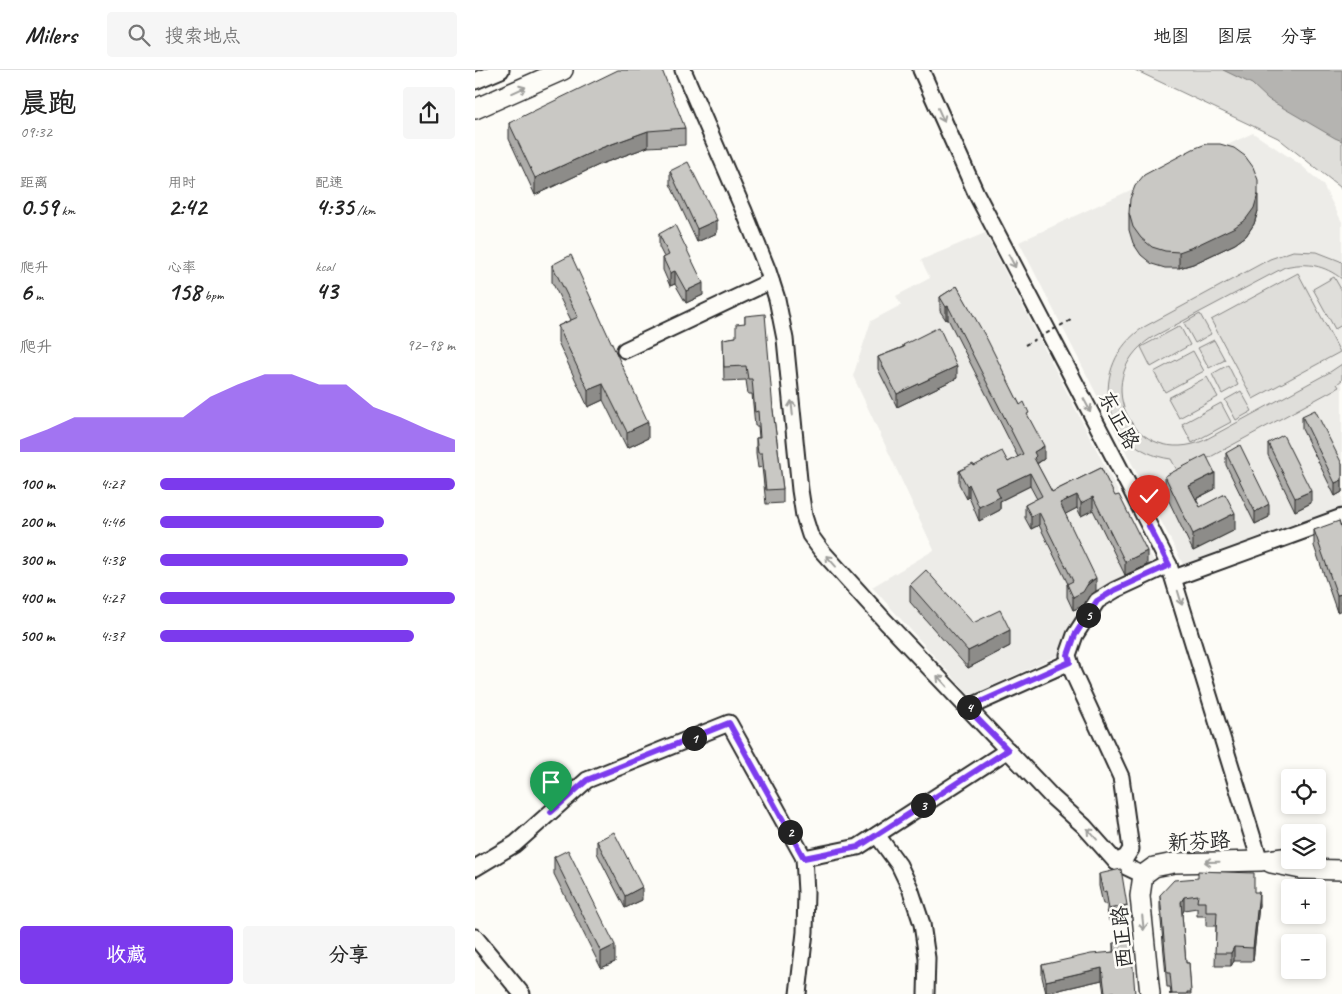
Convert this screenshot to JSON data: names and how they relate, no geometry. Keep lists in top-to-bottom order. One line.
{"streets":{"main road":["新芬路","西正路"],"street":["东正路"]},"crossings":[["东正路","新芬路"],["新芬路","西正路"]],"one_way":["东正路","新芬路","西正路"],"page":{"header":"Milers","search":"搜索地点","nav":["地图","图层","分享"],"heading":["晨跑","09:32"],"stats":[["距离","0.59 km"],["用时","2:42"],["配速","4:35 /km"],["爬升","6 m"],["心率","158 bpm"],["kcal","43"]],"chart":["爬升","92–98 m"],"list":[{"name":"100 m","note":"4:27"},{"name":"200 m","note":"4:46"},{"name":"300 m","note":"4:38"},{"name":"400 m","note":"4:27"},{"name":"500 m","note":"4:37"}],"pins":["5","4","1","3","2"],"map_buttons":["+","−"],"buttons":["收藏","分享"]}}
